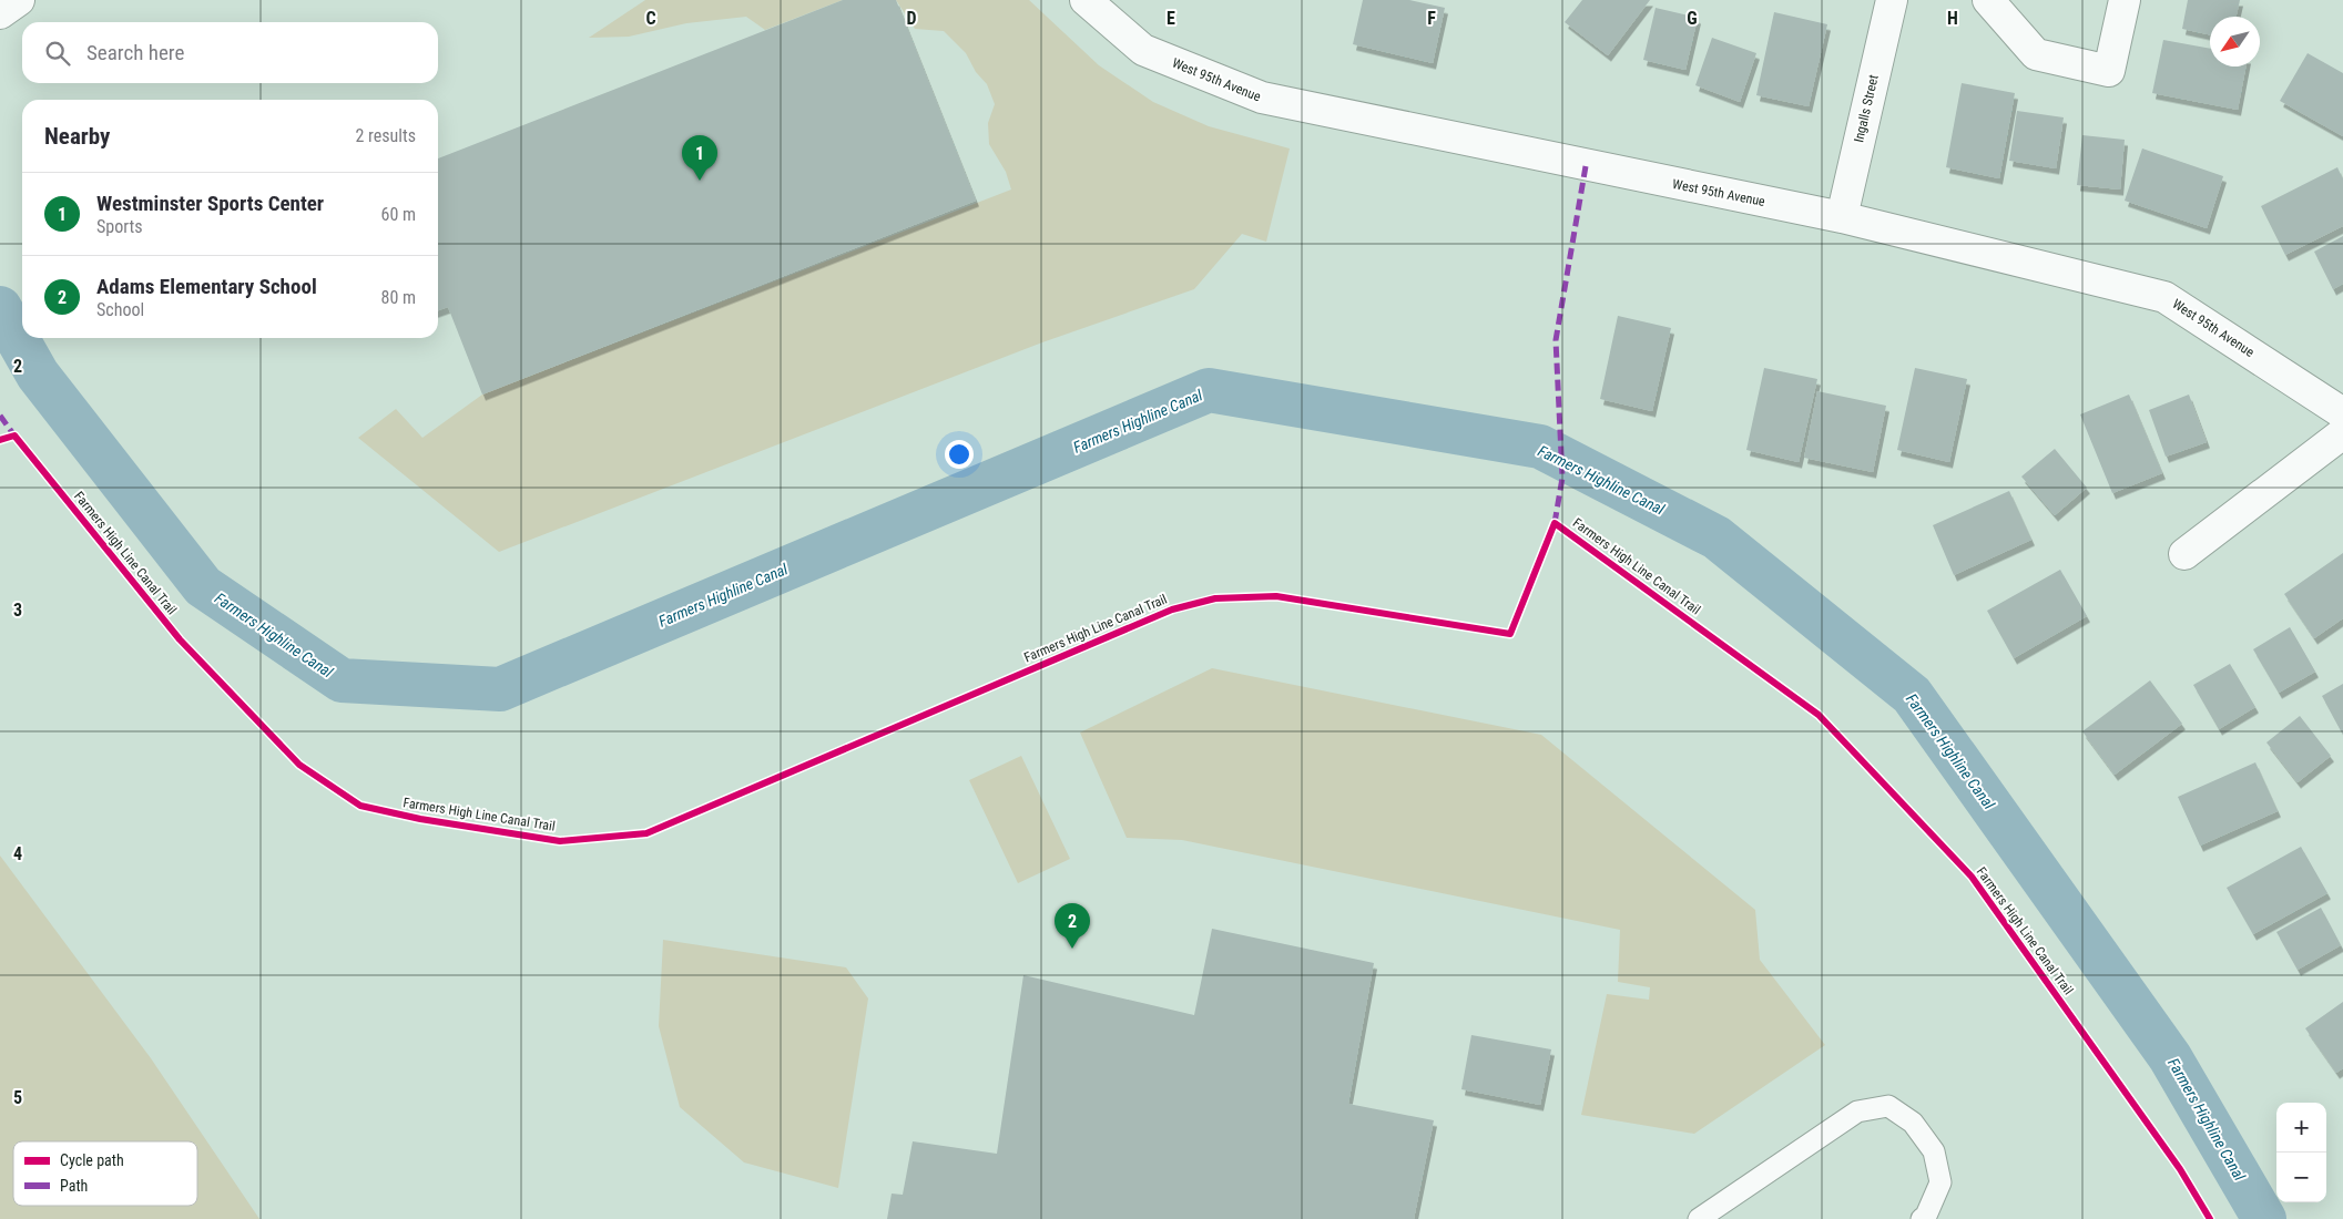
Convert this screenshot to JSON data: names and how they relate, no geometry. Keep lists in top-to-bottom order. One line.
{"streets":{"street":["West 95th Avenue","Ingalls Street"],"cycle path":["Farmers High Line Canal Trail"]},"crossings":[["West 95th Avenue","Ingalls Street"]],"water":["Farmers Highline Canal"],"legend":["Cycle path","Path"],"north":"bottom left","page":{"search":"Search here","heading":["Nearby","2 results"],"pins":["1","2"],"list":[{"mark":"1","name":"Westminster Sports Center","note":"Sports","value":"60 m"},{"mark":"2","name":"Adams Elementary School","note":"School","value":"80 m"}],"map_buttons":["+","−"]},"grid":{"columns":["C","D","E","F","G","H"],"rows":["2","3","4","5"]}}
